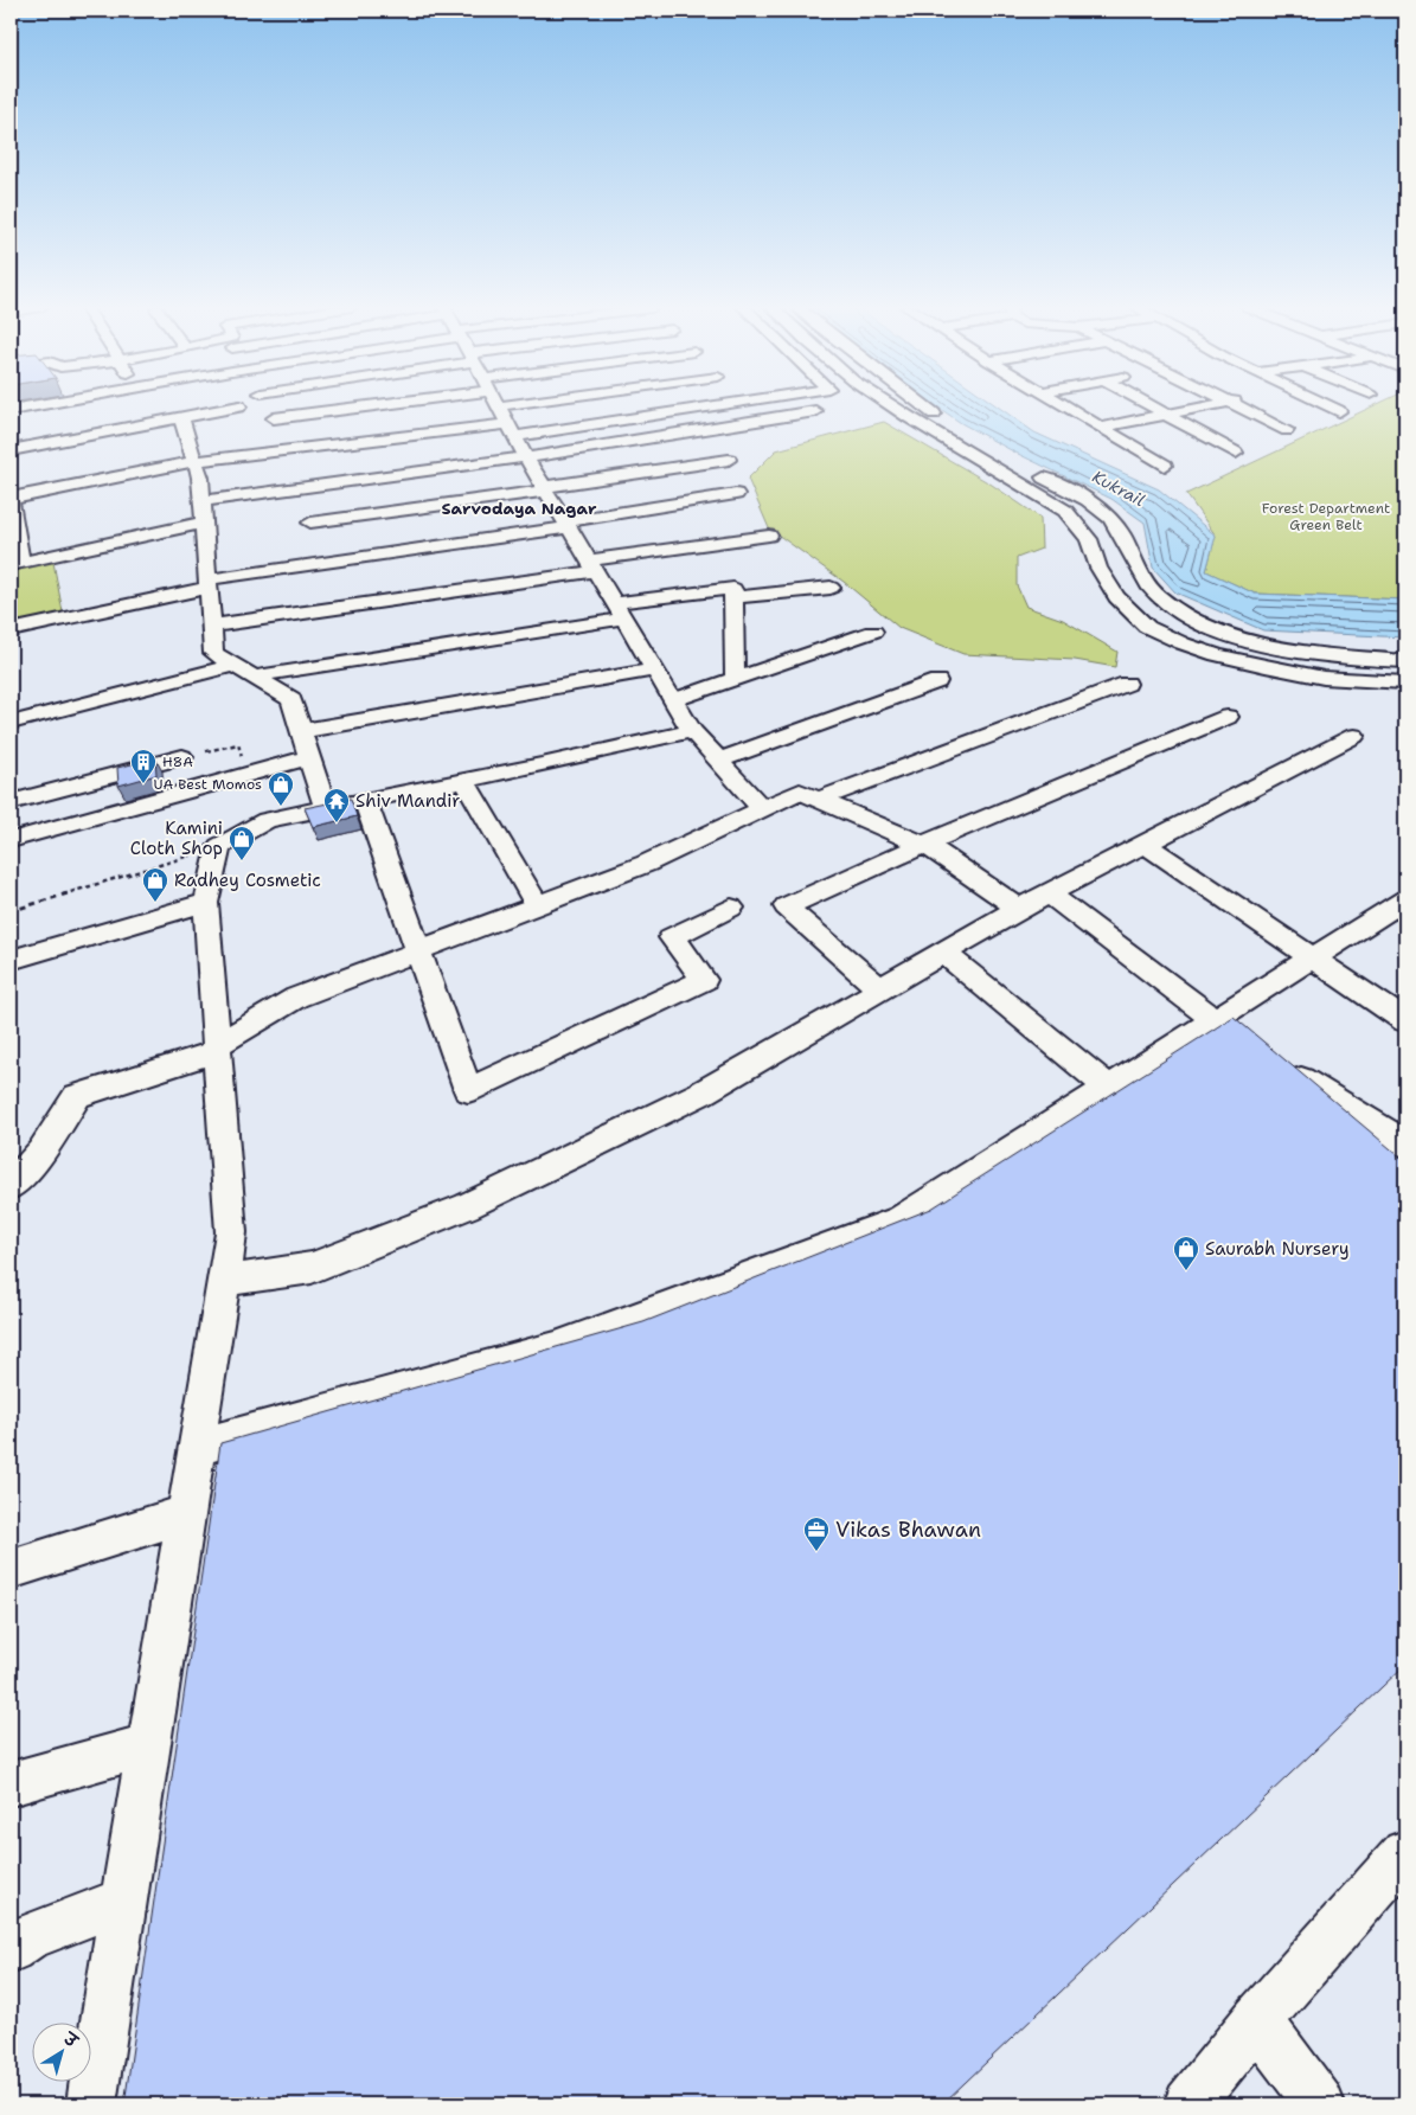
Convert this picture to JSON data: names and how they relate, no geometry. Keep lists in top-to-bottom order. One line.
{"districts":["Sarvodaya Nagar"],"water":["Kukrail"],"parks":["Forest Department Green Belt"],"places":{"building":["H8A"],"shop":["UA Best Momos","Kamini Cloth Shop","Radhey Cosmetic","Saurabh Nursery"],"temple":["Shiv Mandir"],"office":["Vikas Bhawan"]},"north":"top right"}
